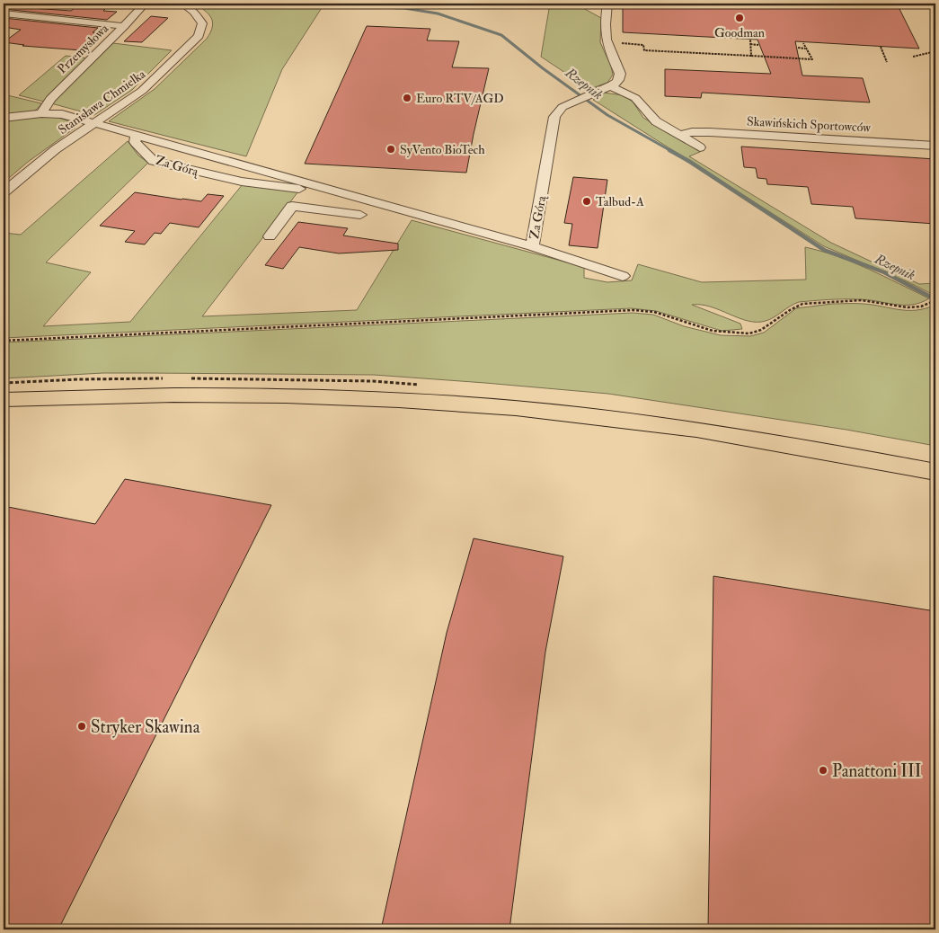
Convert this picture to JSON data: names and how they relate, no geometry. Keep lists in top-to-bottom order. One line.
{"streets":{"street":["Przemysłowa","Stanisława Chmielka","Skawińskich Sportowców","Za Górą"]},"crossings":[["Przemysłowa","Za Górą"],["Stanisława Chmielka","Za Górą"]],"water":["Rzepnik"],"places":["Goodman","Euro RTV/AGD","SyVento BioTech","Talbud-A","Stryker Skawina","Panattoni III"]}
